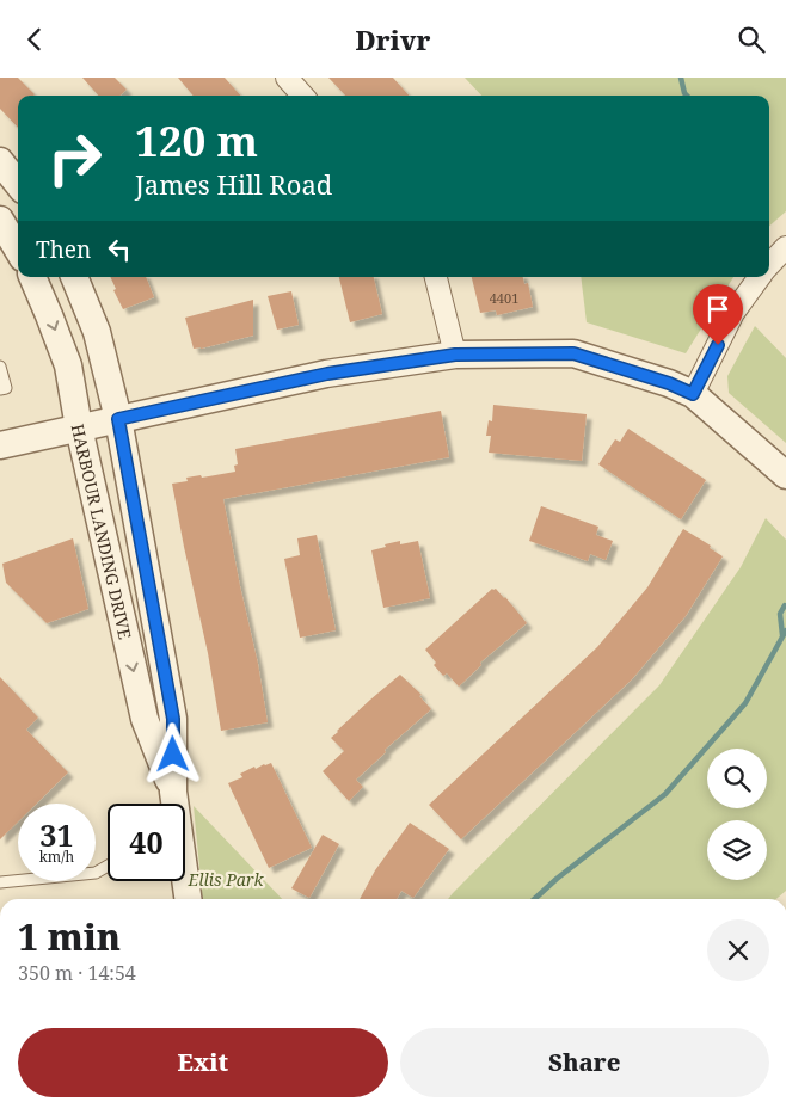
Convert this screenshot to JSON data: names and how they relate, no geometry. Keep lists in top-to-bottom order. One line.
{"streets":{"street":["HARBOUR LANDING DRIVE"]},"parks":["Ellis Park"],"house_numbers":["4401"],"page":{"header":"Drivr","turn":["120 m","James Hill Road"],"then":"Then","speed":"31 km/h","limit":"40","heading":["1 min","350 m · 14:54"],"buttons":["Exit","Share"]}}
